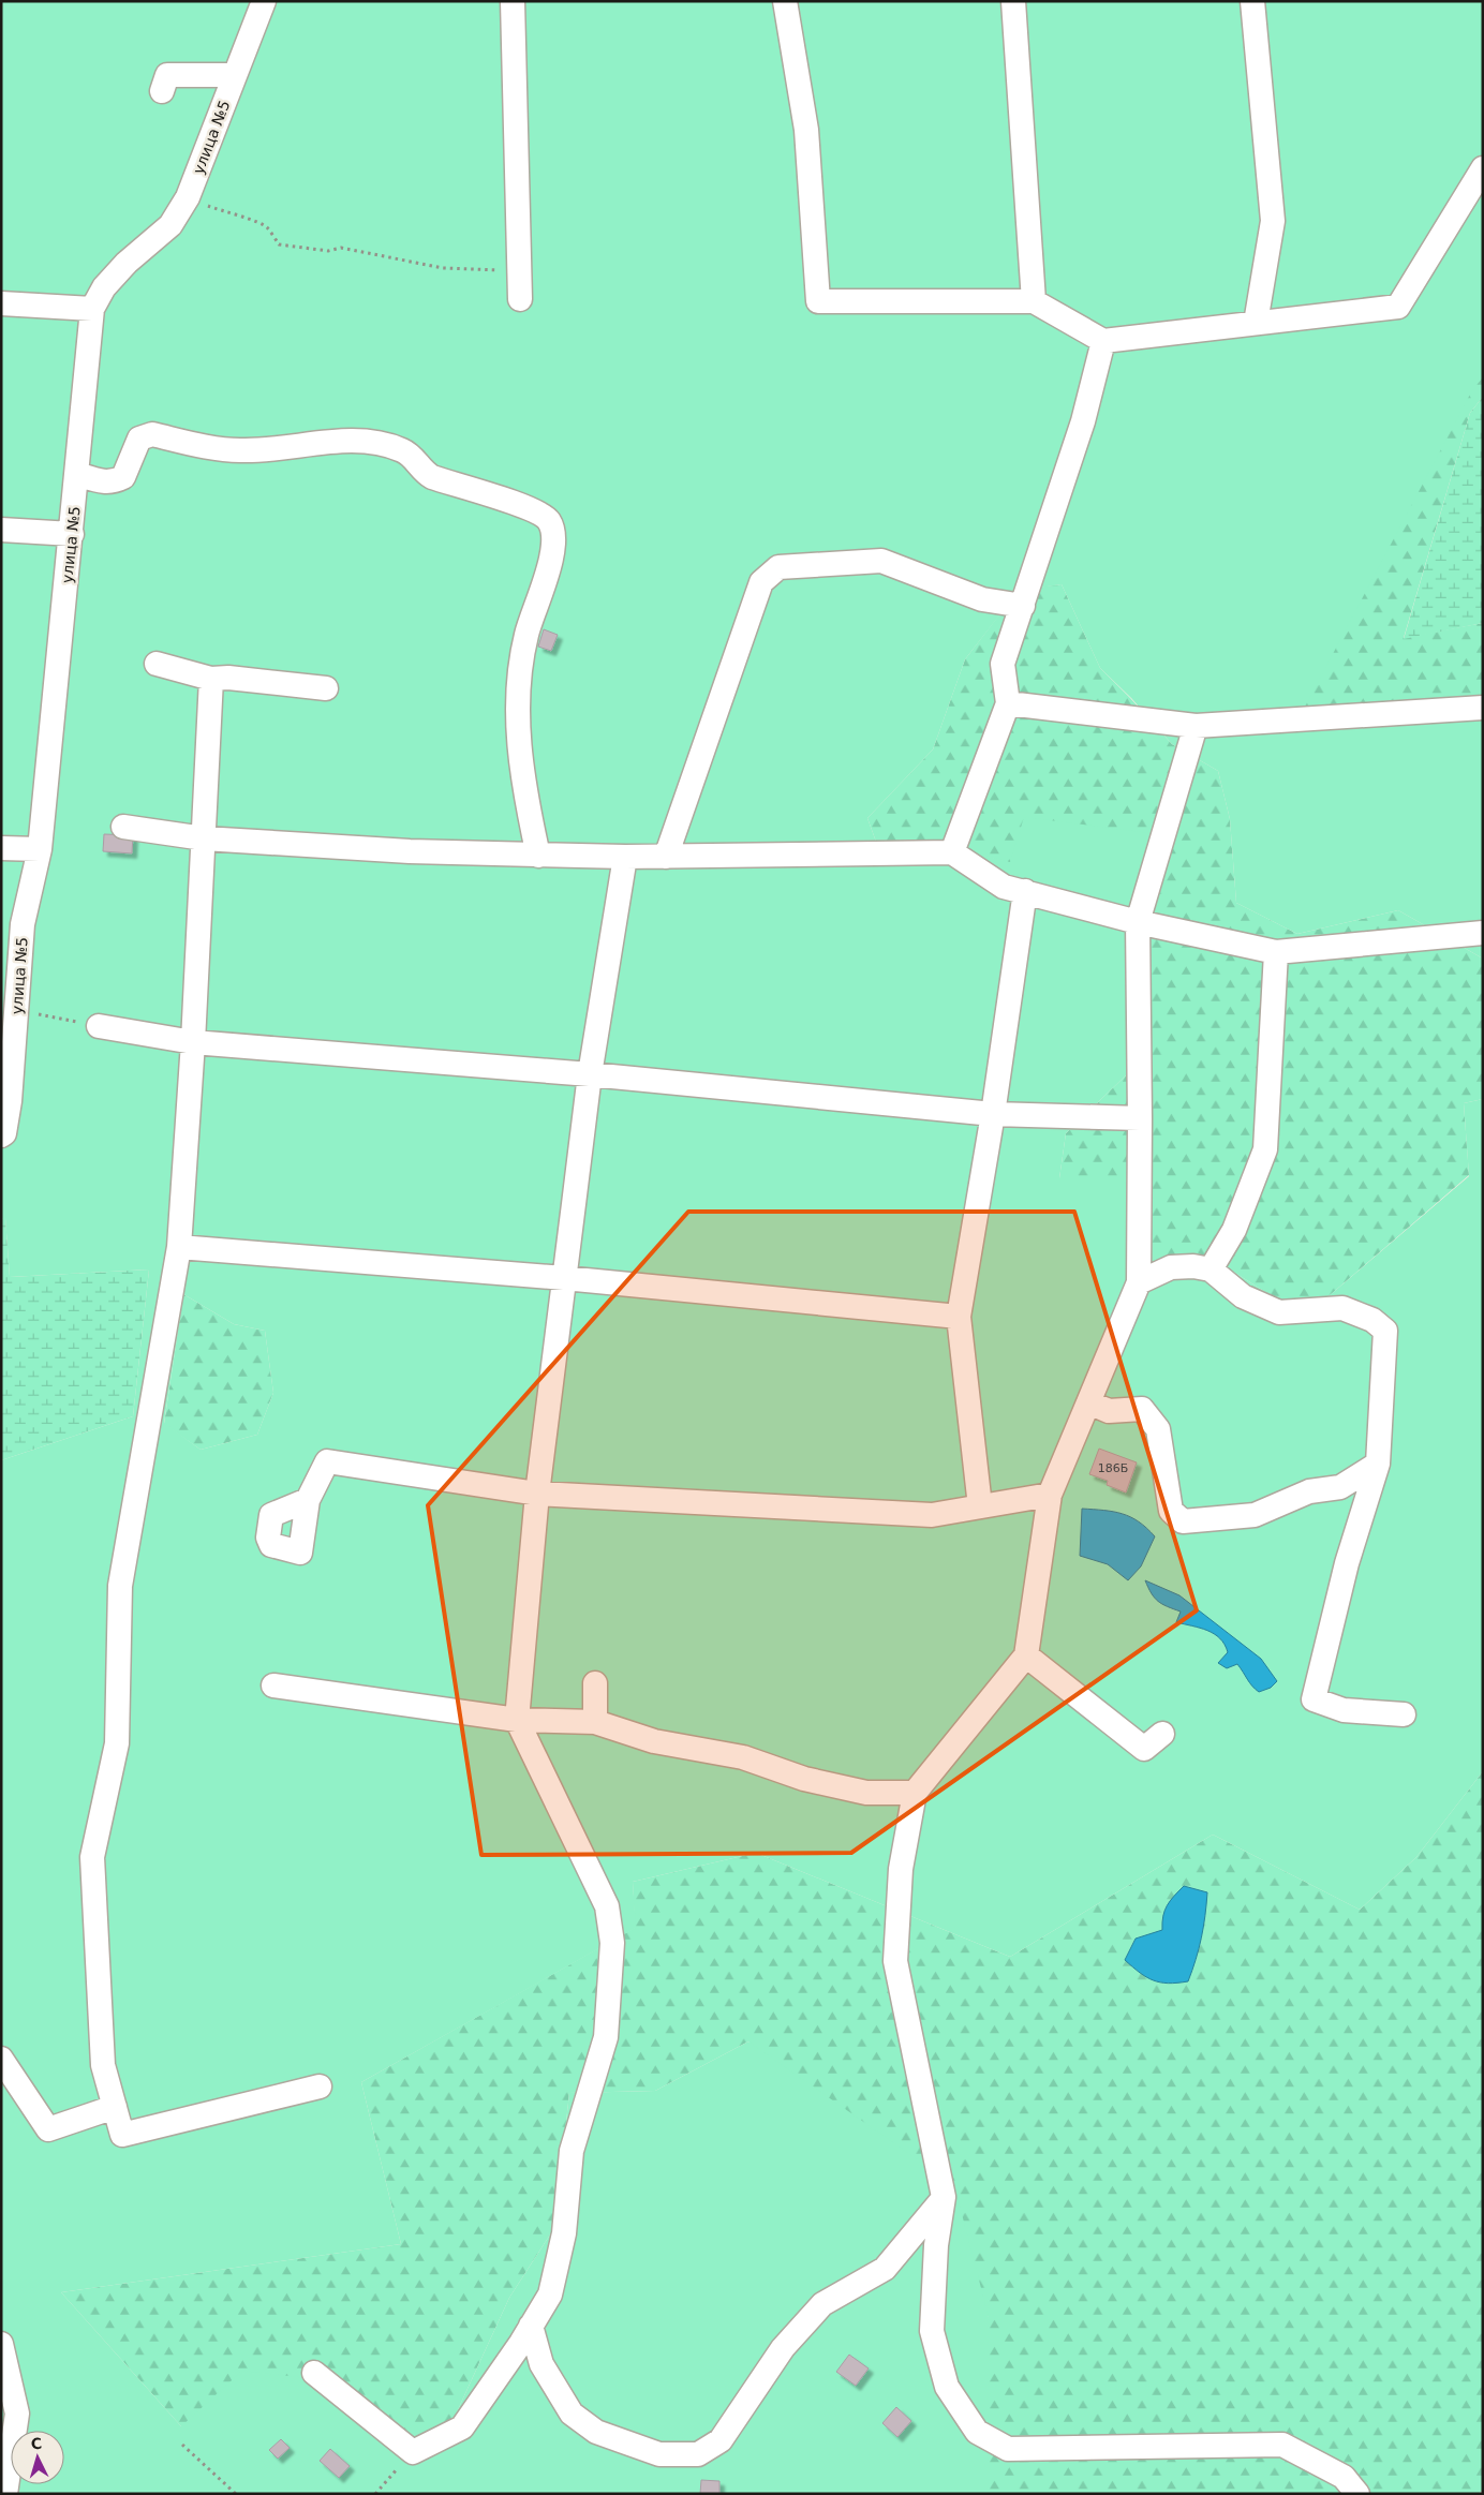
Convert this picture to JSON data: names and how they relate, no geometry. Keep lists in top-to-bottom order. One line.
{"streets":{"street":["улица №5"]},"house_numbers":["186Б"],"north":"top"}
